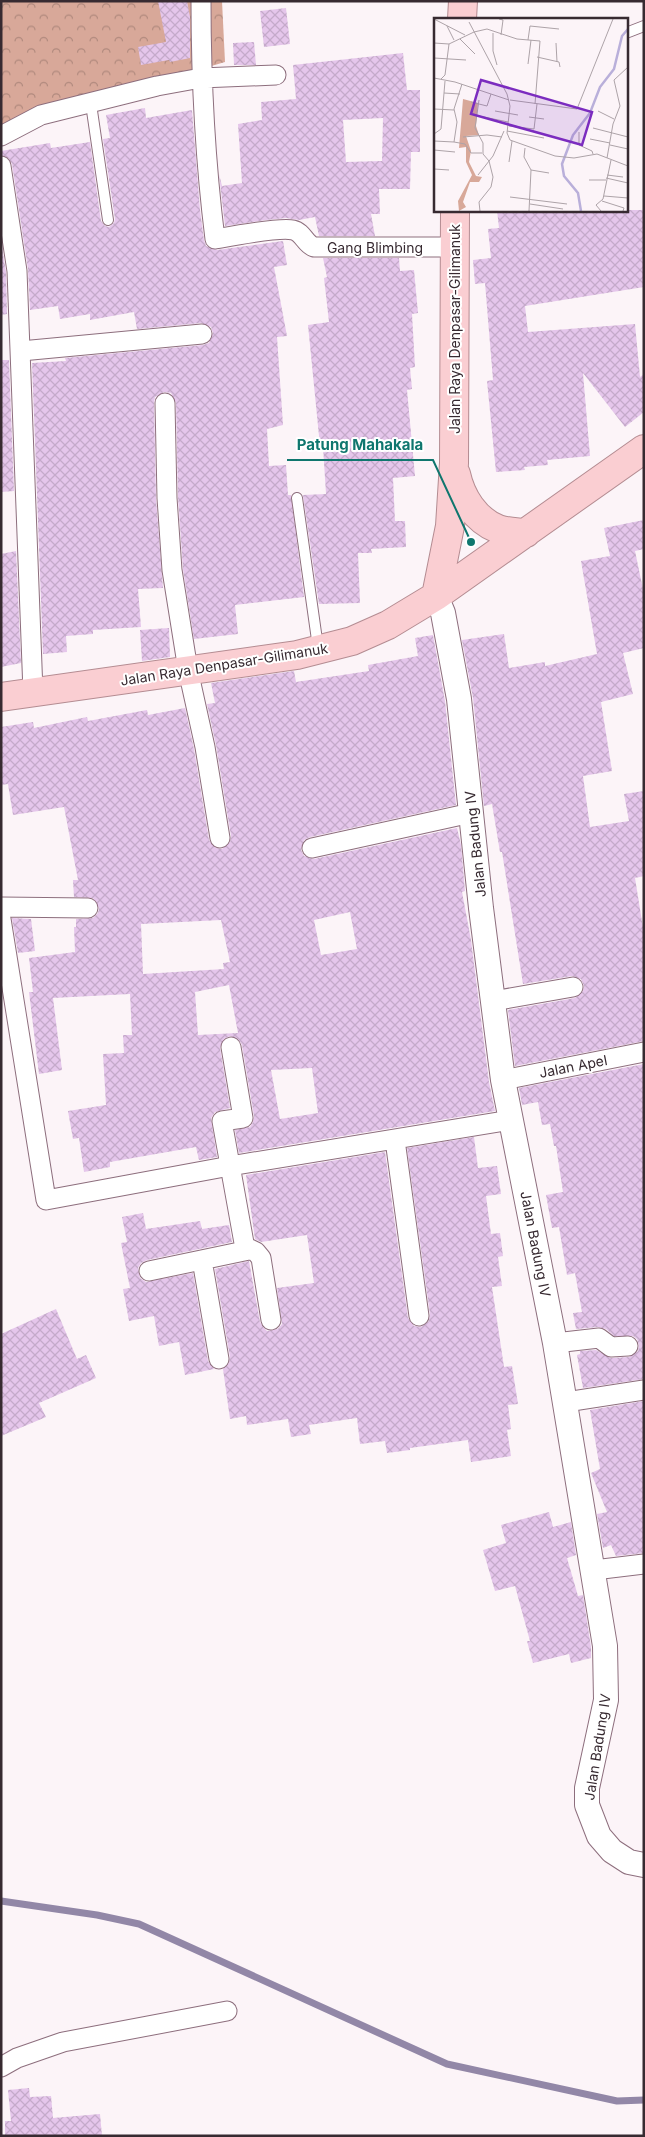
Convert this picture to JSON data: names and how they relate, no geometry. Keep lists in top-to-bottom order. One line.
{"streets":{"highway":["Jalan Raya Denpasar-Gilimanuk"],"street":["Gang Blimbing","Jalan Badung IV","Jalan Apel"]},"crossings":[["Gang Blimbing","Jalan Raya Denpasar-Gilimanuk"],["Jalan Raya Denpasar-Gilimanuk","Jalan Badung IV"],["Jalan Badung IV","Jalan Apel"]],"places":["Patung Mahakala"]}
